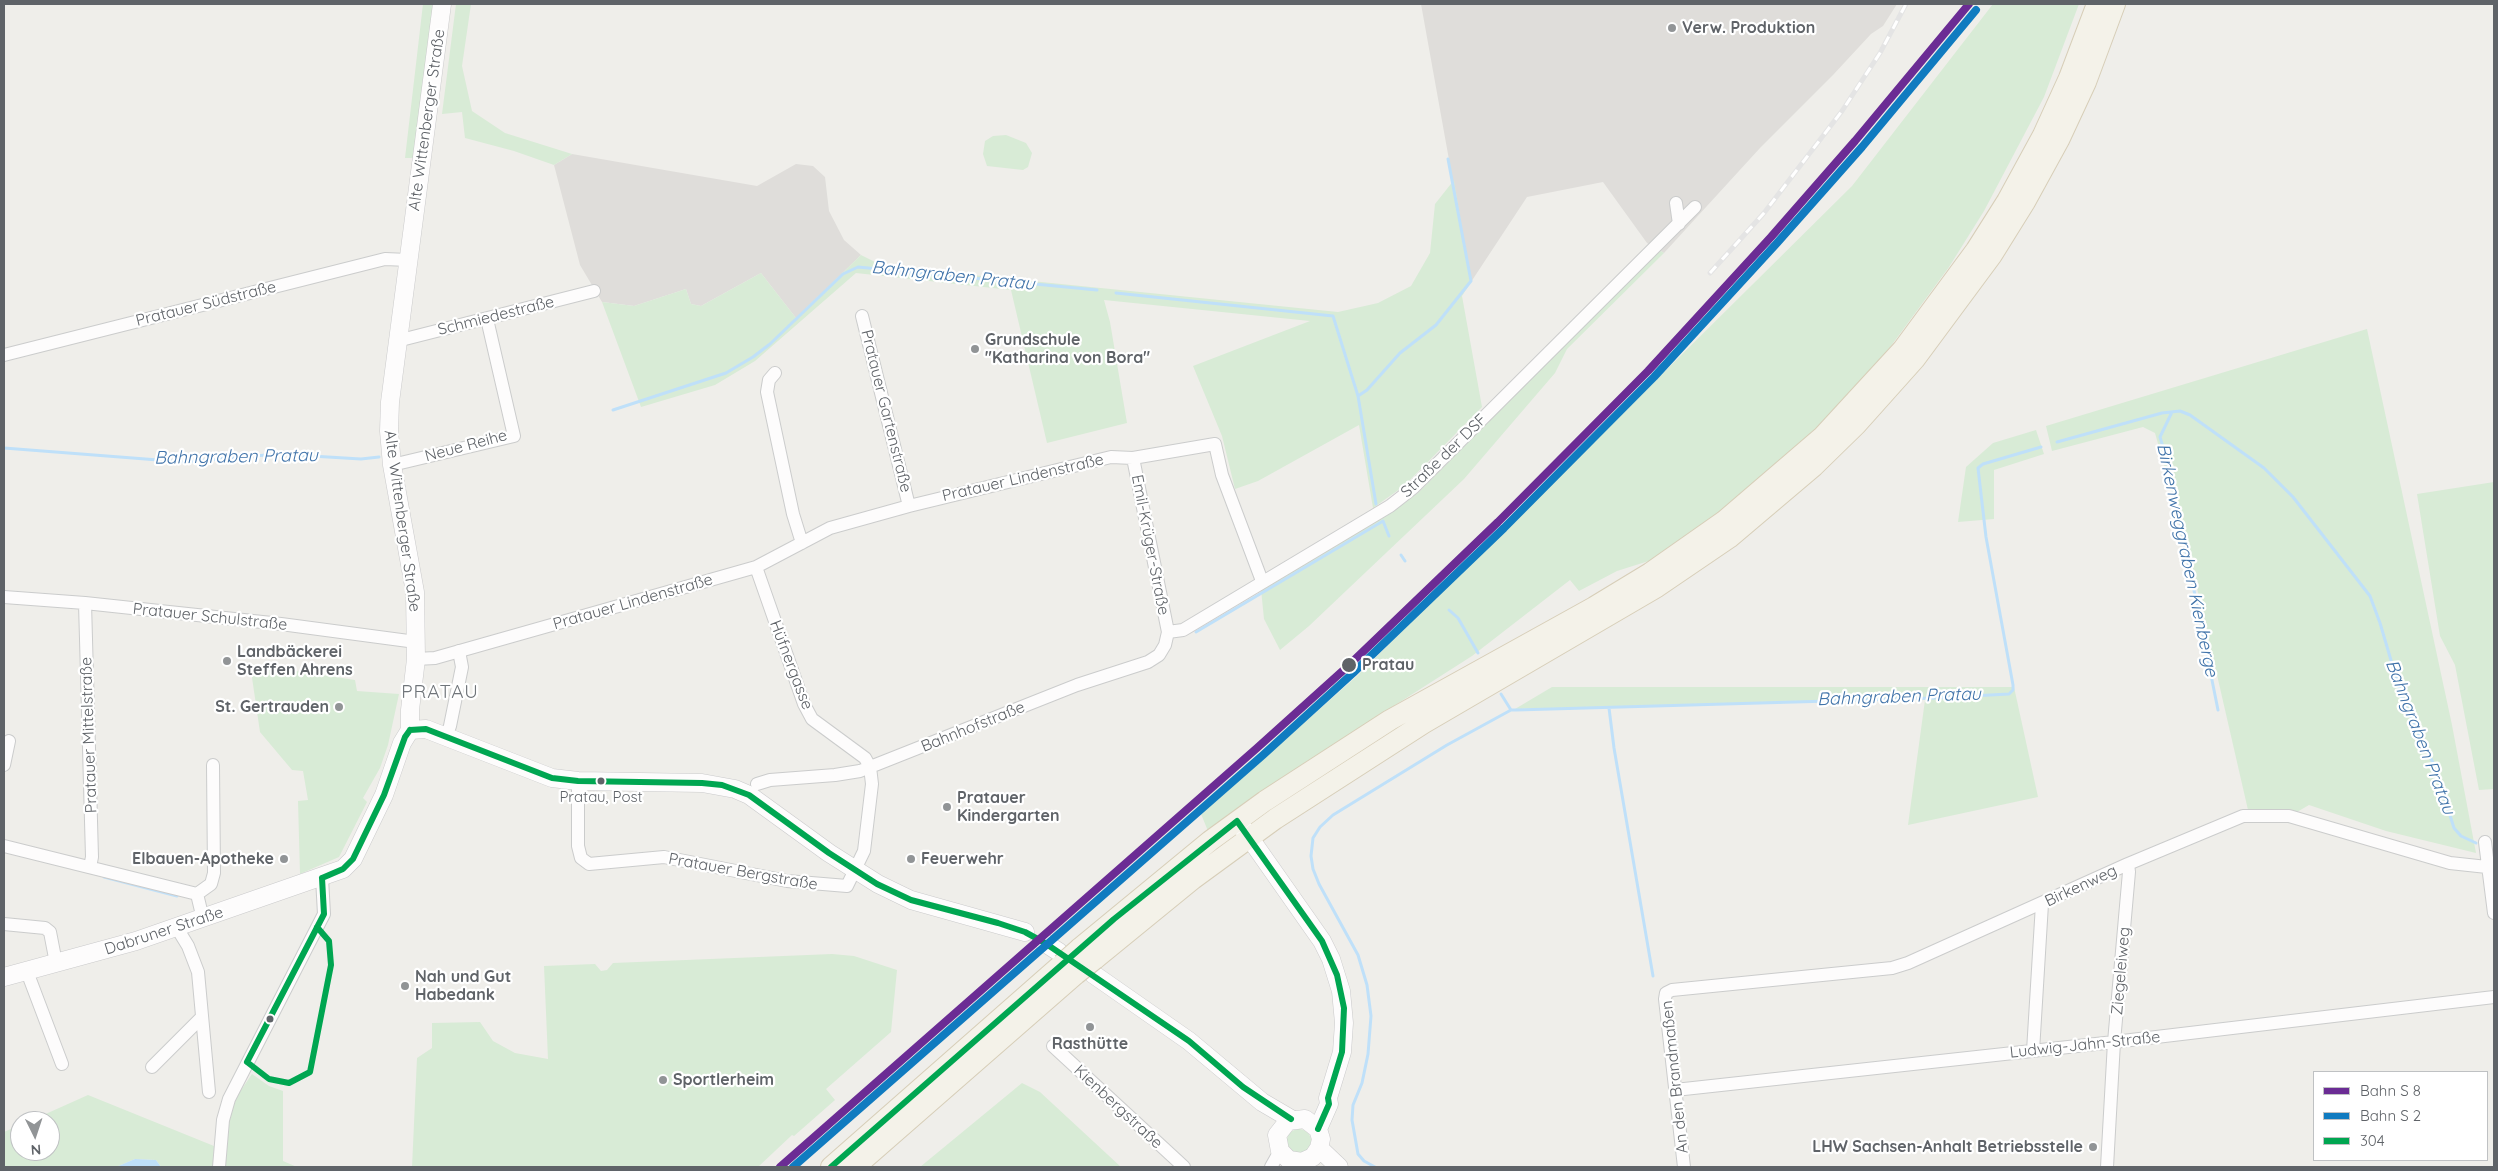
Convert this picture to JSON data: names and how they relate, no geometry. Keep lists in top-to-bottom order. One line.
{"streets":{"street":["Alte Wittenberger Straße","Pratauer Südstraße","Schmiedestraße","Pratauer Gartenstraße","Neue Reihe","Straße der DSF","Pratauer Lindenstraße","Emil-Krüger-Straße","Pratauer Schulstraße","Hüfnergasse","Bahnhofstraße","Pratauer Mittelstraße","Pratauer Bergstraße","Birkenweg","Dabruner Straße","Ziegeleiweg","Ludwig-Jahn-Straße","An den Brandmaßen","Kienbergstraße"]},"crossings":[["Alte Wittenberger Straße","Pratauer Südstraße"],["Alte Wittenberger Straße","Schmiedestraße"],["Alte Wittenberger Straße","Neue Reihe"],["Alte Wittenberger Straße","Pratauer Lindenstraße"],["Alte Wittenberger Straße","Pratauer Schulstraße"],["Alte Wittenberger Straße","Dabruner Straße"],["Schmiedestraße","Neue Reihe"],["Pratauer Gartenstraße","Pratauer Lindenstraße"],["Straße der DSF","Pratauer Lindenstraße"],["Straße der DSF","Emil-Krüger-Straße"],["Straße der DSF","Bahnhofstraße"],["Pratauer Lindenstraße","Emil-Krüger-Straße"],["Pratauer Lindenstraße","Pratauer Schulstraße"],["Pratauer Lindenstraße","Hüfnergasse"],["Emil-Krüger-Straße","Bahnhofstraße"],["Pratauer Schulstraße","Pratauer Mittelstraße"],["Hüfnergasse","Bahnhofstraße"],["Birkenweg","Ziegeleiweg"],["Birkenweg","An den Brandmaßen"],["Ziegeleiweg","Ludwig-Jahn-Straße"],["Ludwig-Jahn-Straße","An den Brandmaßen"]],"districts":["PRATAU"],"water":["Bahngraben Pratau","Birkenweggraben Kienberge"],"places":["Verw. Produktion","Grundschule \"Katharina von Bora\"","Landbäckerei Steffen Ahrens","Pratau","St. Gertrauden","Pratau, Post","Pratauer Kindergarten","Elbauen-Apotheke","Feuerwehr","Nah und Gut Habedank","Rasthütte","Sportlerheim","LHW Sachsen-Anhalt Betriebsstelle"],"lines":["transit line 304"],"legend":["Bahn S 8","Bahn S 2","304"],"north":"bottom"}
